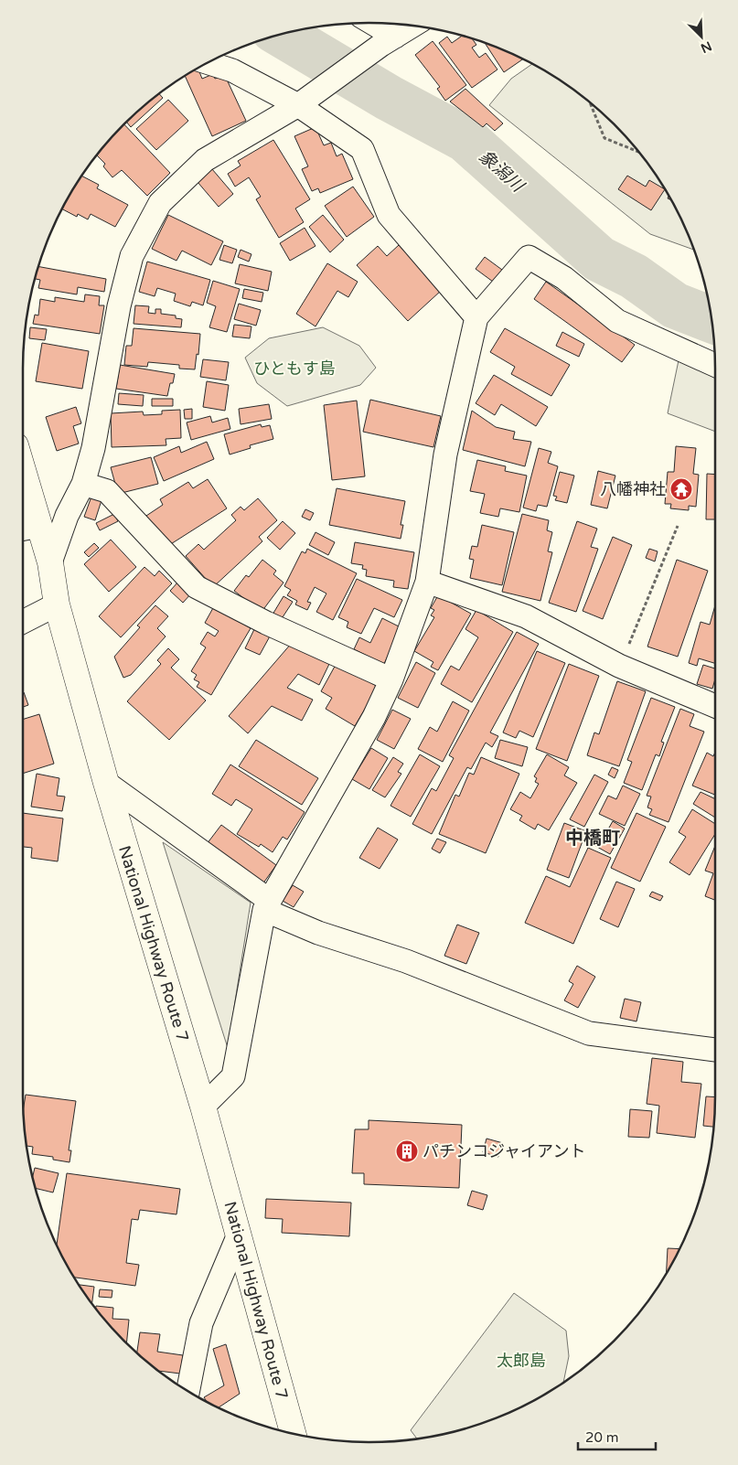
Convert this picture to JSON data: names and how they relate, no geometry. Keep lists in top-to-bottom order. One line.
{"streets":{"highway":["National Highway Route 7"]},"districts":["中橋町"],"water":["象潟川"],"parks":["ひともす島","太郎島"],"places":{"temple":["八幡神社"],"building":["パチンコジャイアント"]},"scale_bar":"20 m","north":"bottom right"}
